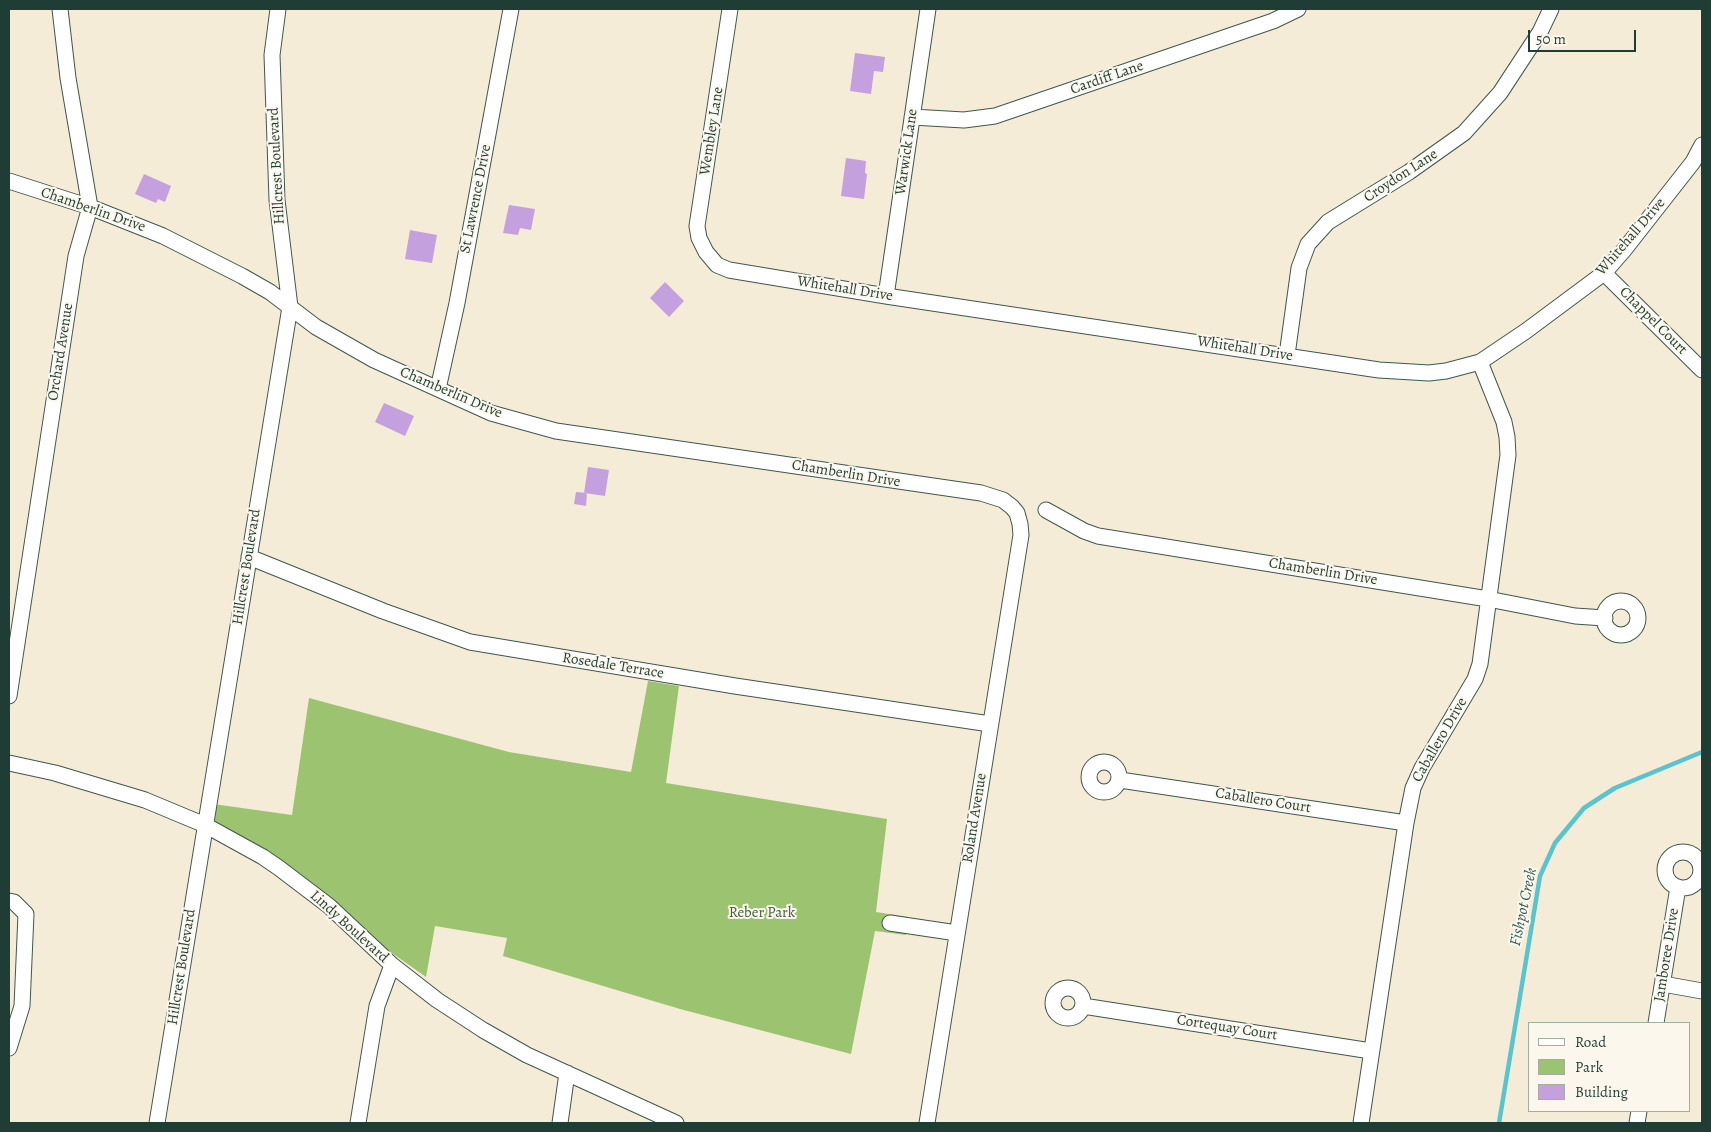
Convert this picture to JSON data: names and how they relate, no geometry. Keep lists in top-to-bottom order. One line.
{"streets":{"street":["Cardiff Lane","Wembley Lane","Warwick Lane","Hillcrest Boulevard","Croydon Lane","St Lawrence Drive","Chamberlin Drive","Whitehall Drive","Chappel Court","Orchard Avenue","Rosedale Terrace","Caballero Drive","Caballero Court","Roland Avenue","Lindy Boulevard","Jamboree Drive","Cortequay Court"]},"crossings":[["Cardiff Lane","Warwick Lane"],["Wembley Lane","Whitehall Drive"],["Warwick Lane","Whitehall Drive"],["Hillcrest Boulevard","Chamberlin Drive"],["Hillcrest Boulevard","Rosedale Terrace"],["Hillcrest Boulevard","Lindy Boulevard"],["Croydon Lane","Whitehall Drive"],["St Lawrence Drive","Chamberlin Drive"],["Chamberlin Drive","Orchard Avenue"],["Chamberlin Drive","Caballero Drive"],["Chamberlin Drive","Roland Avenue"],["Whitehall Drive","Chappel Court"],["Whitehall Drive","Caballero Drive"],["Rosedale Terrace","Roland Avenue"],["Caballero Drive","Caballero Court"],["Caballero Drive","Cortequay Court"]],"water":["Fishpot Creek"],"parks":["Reber Park"],"legend":["Road","Park","Building"],"scale_bar":"50 m"}
